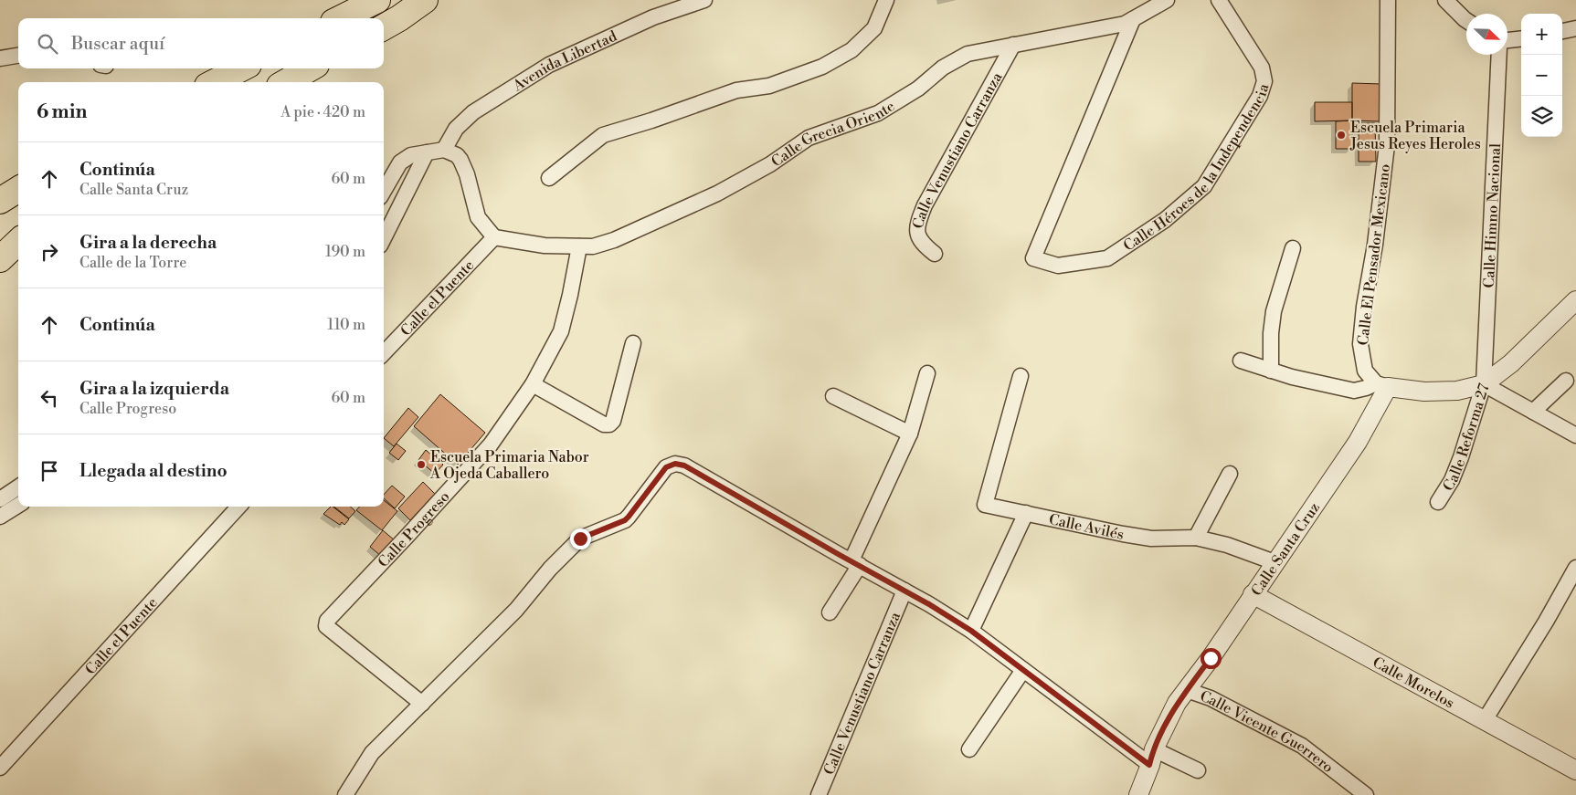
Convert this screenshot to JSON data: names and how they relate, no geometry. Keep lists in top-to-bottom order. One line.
{"streets":{"street":["Avenida Libertad","Calle Grecia Oriente","Calle Venustiano Carranza","Calle Héroes de la Independencia","Calle Himno Nacional","Calle El Pensador Mexicano","Calle el Puente","Calle Reforma 27","Calle Avilés","Calle Progreso","Calle Santa Cruz","Calle Morelos","Calle Vicente Guerrero"]},"crossings":[["Calle Grecia Oriente","Calle Venustiano Carranza"],["Calle Grecia Oriente","Calle Héroes de la Independencia"],["Calle Grecia Oriente","Calle el Puente"],["Calle Grecia Oriente","Calle Progreso"],["Calle Himno Nacional","Calle Reforma 27"],["Calle El Pensador Mexicano","Calle Santa Cruz"],["Calle Avilés","Calle Santa Cruz"],["Calle Santa Cruz","Calle Morelos"],["Calle Santa Cruz","Calle Vicente Guerrero"]],"places":["Escuela Primaria Jesus Reyes Heroles","Escuela Primaria Nabor A Ojeda Caballero"],"north":"bottom right","page":{"map_buttons":["+","−"],"search":"Buscar aquí","heading":["6 min","A pie · 420 m"],"list":[["Continúa","Calle Santa Cruz","60 m"],["Gira a la derecha","Calle de la Torre","190 m"],["Continúa","110 m"],["Gira a la izquierda","Calle Progreso","60 m"],"Llegada al destino"]}}
